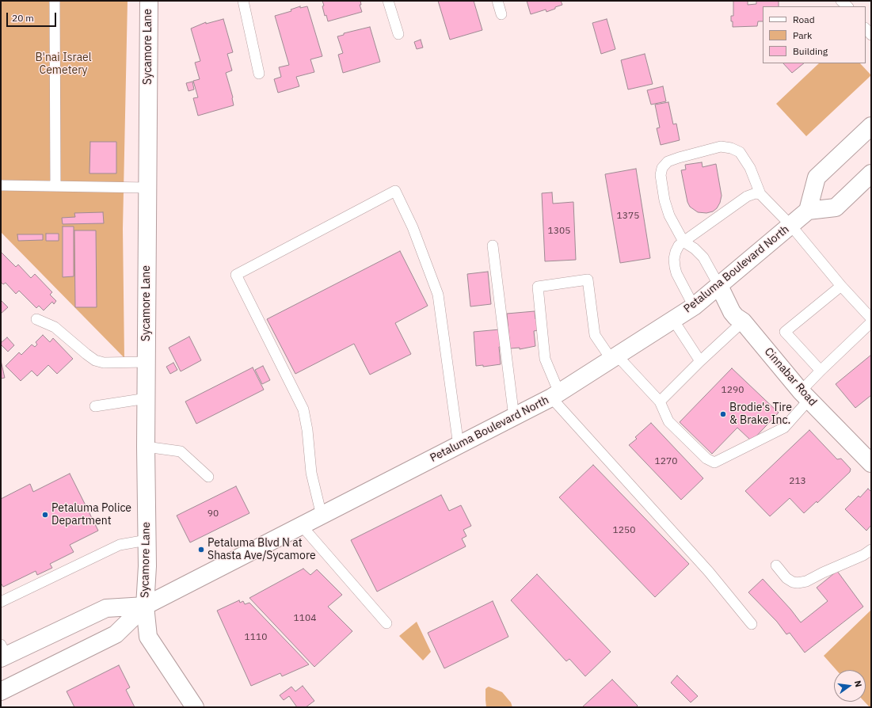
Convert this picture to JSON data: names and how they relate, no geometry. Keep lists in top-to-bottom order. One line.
{"streets":{"main road":["Sycamore Lane","Petaluma Boulevard North","Cinnabar Road"]},"crossings":[["Sycamore Lane","Petaluma Boulevard North"],["Petaluma Boulevard North","Cinnabar Road"]],"parks":["B'nai Israel Cemetery"],"places":["Brodie's Tire & Brake Inc.","Petaluma Police Department","Petaluma Blvd N at Shasta Ave/Sycamore"],"house_numbers":["1375","1305","1290","1270","213","90","1250","1104","1110"],"legend":["Road","Park","Building"],"scale_bar":"20 m","north":"right"}
